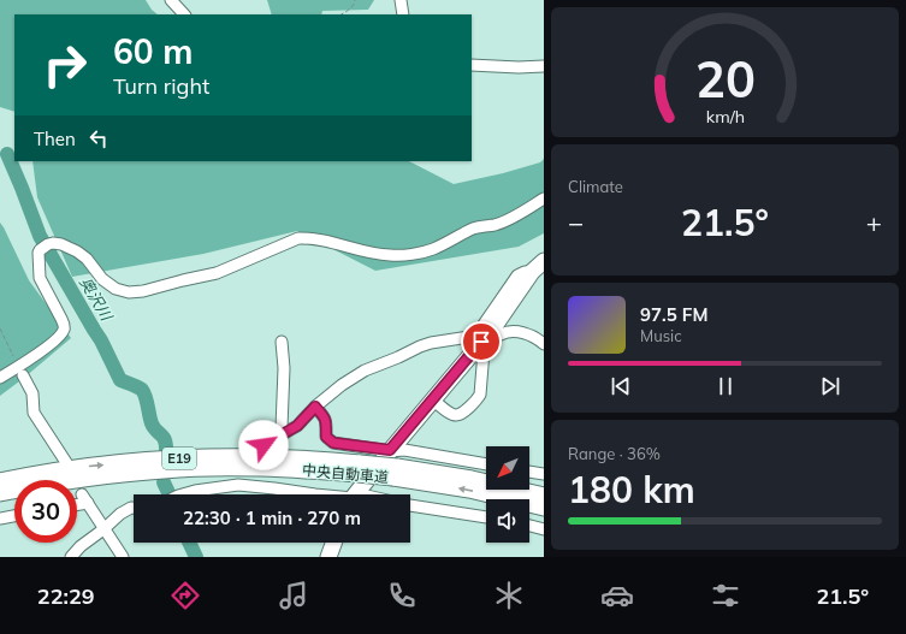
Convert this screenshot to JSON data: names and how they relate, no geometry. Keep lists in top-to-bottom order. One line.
{"streets":{"highway":["E19","中央自動車道"]},"water":["奥沢川"],"north":"bottom left","page":{"turn":["60 m","Turn right"],"then":"Then","tile":["Climate",["Range · 36%","180 km"]],"heat":["−","21.5°","+"],"song":["97.5 FM","Music"],"limit":"30","trip":"22:30 · 1 min · 270 m","tabs":["22:29","21.5°"],"gauge":["20","km/h"]}}
